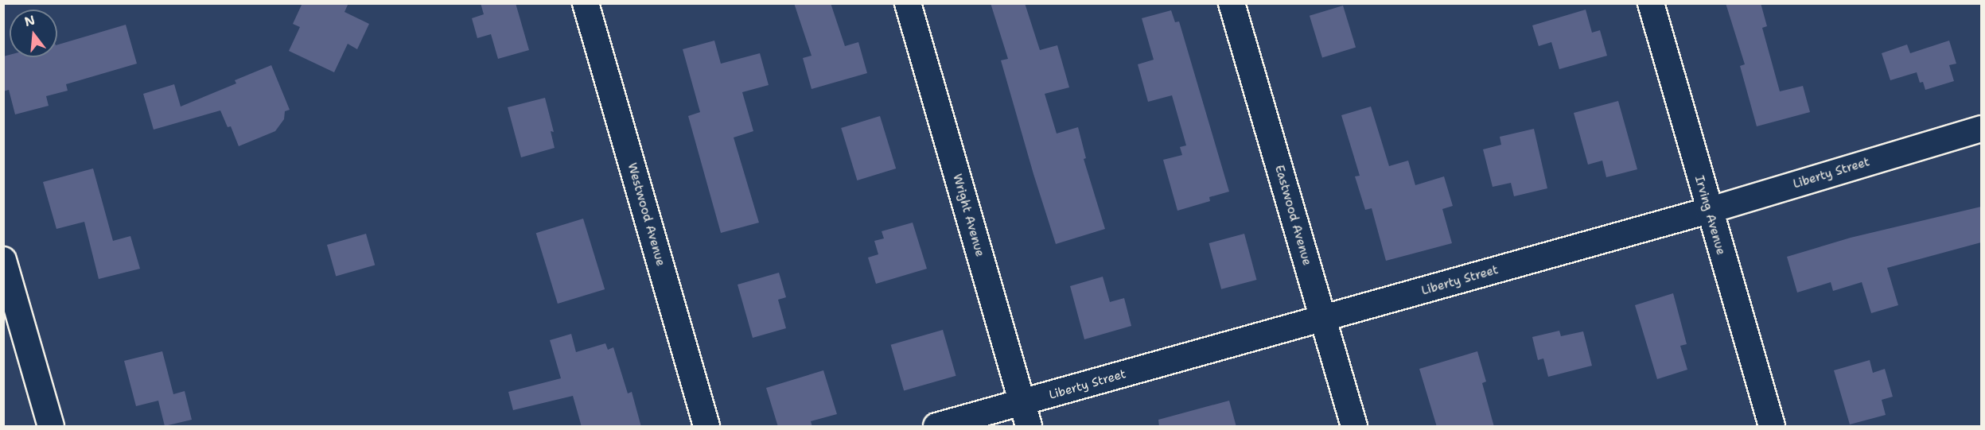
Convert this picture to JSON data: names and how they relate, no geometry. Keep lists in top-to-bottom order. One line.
{"streets":{"street":["Liberty Street","Westwood Avenue","Wright Avenue","Eastwood Avenue","Irving Avenue"]},"crossings":[["Liberty Street","Wright Avenue"],["Liberty Street","Eastwood Avenue"],["Liberty Street","Irving Avenue"]],"north":"top"}
